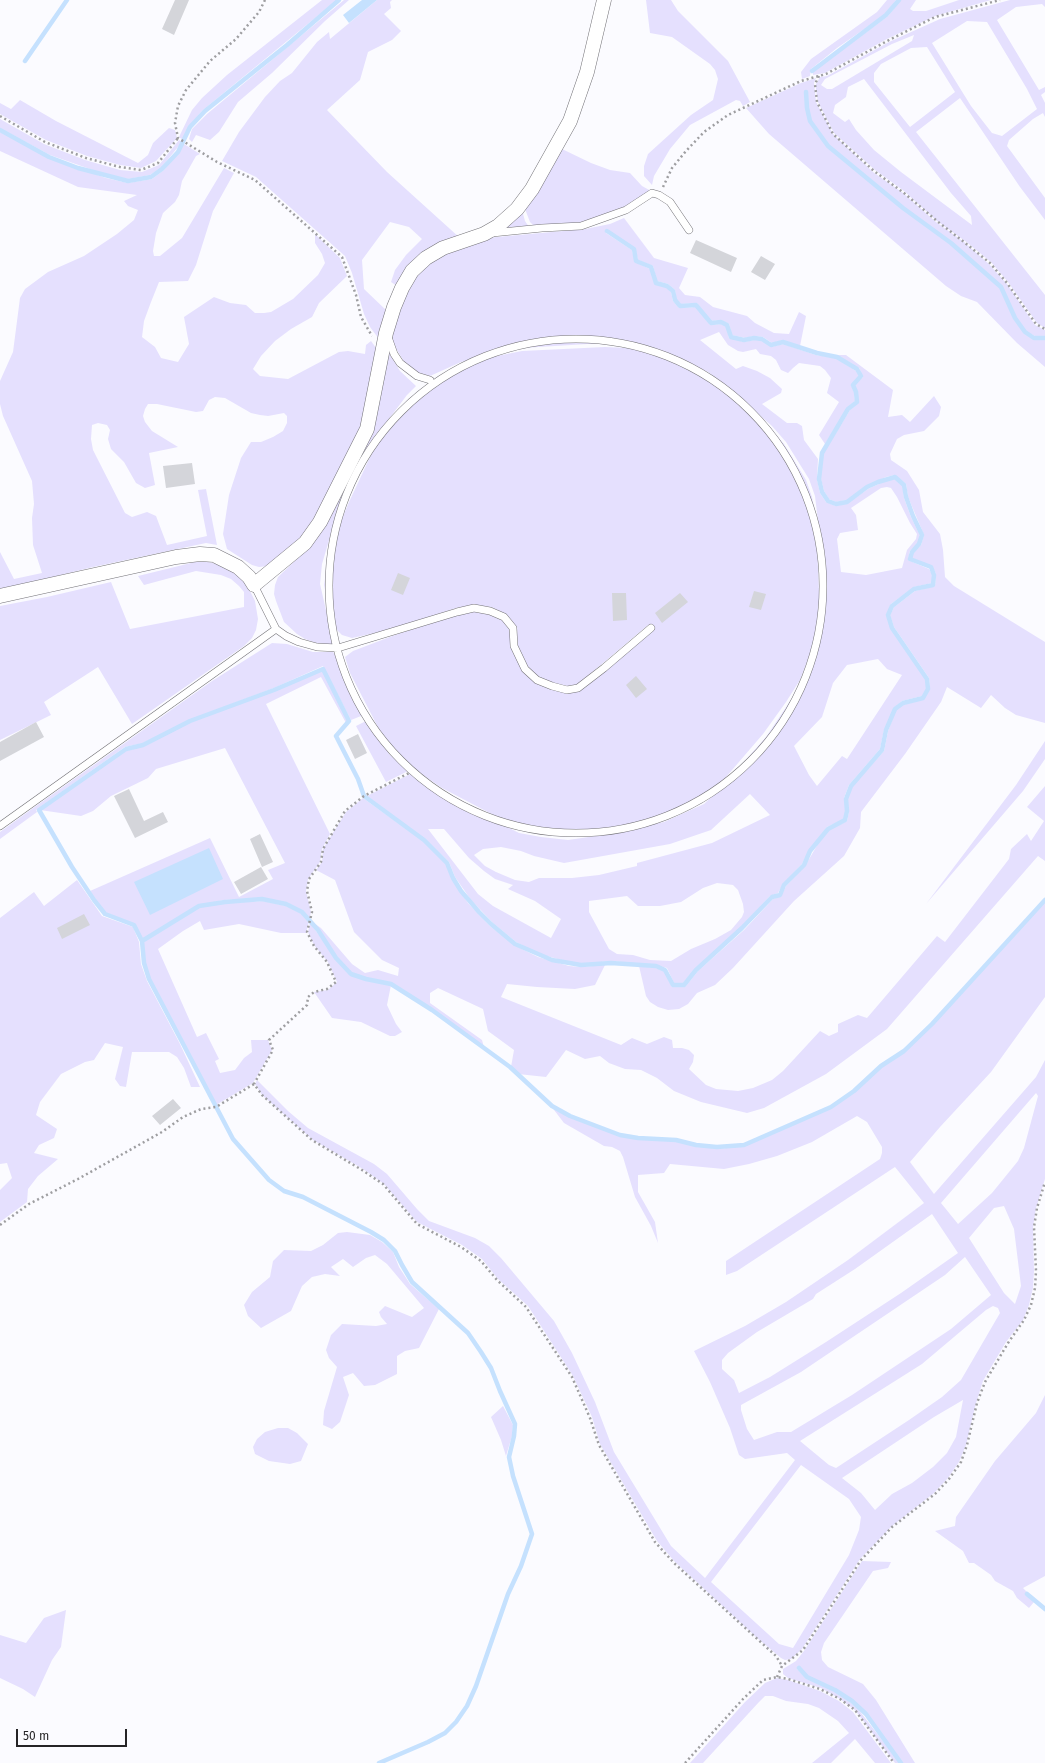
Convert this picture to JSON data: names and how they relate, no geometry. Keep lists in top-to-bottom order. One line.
{"scale_bar":"50 m"}
